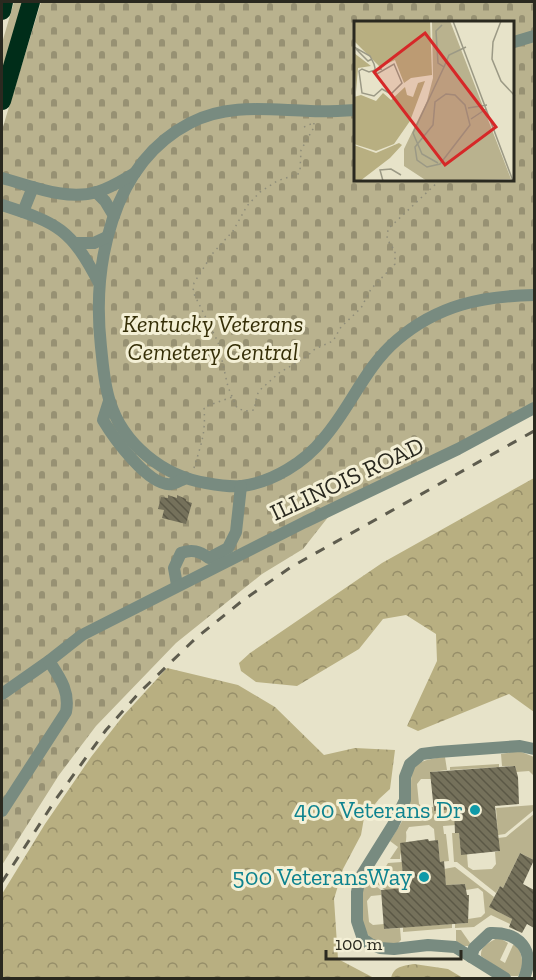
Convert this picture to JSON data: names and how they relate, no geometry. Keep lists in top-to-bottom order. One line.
{"streets":{"street":["ILLINOIS ROAD"]},"parks":["Kentucky Veterans Cemetery Central"],"places":["400 Veterans Dr","500 VeteransWay"],"scale_bar":"100 m"}
